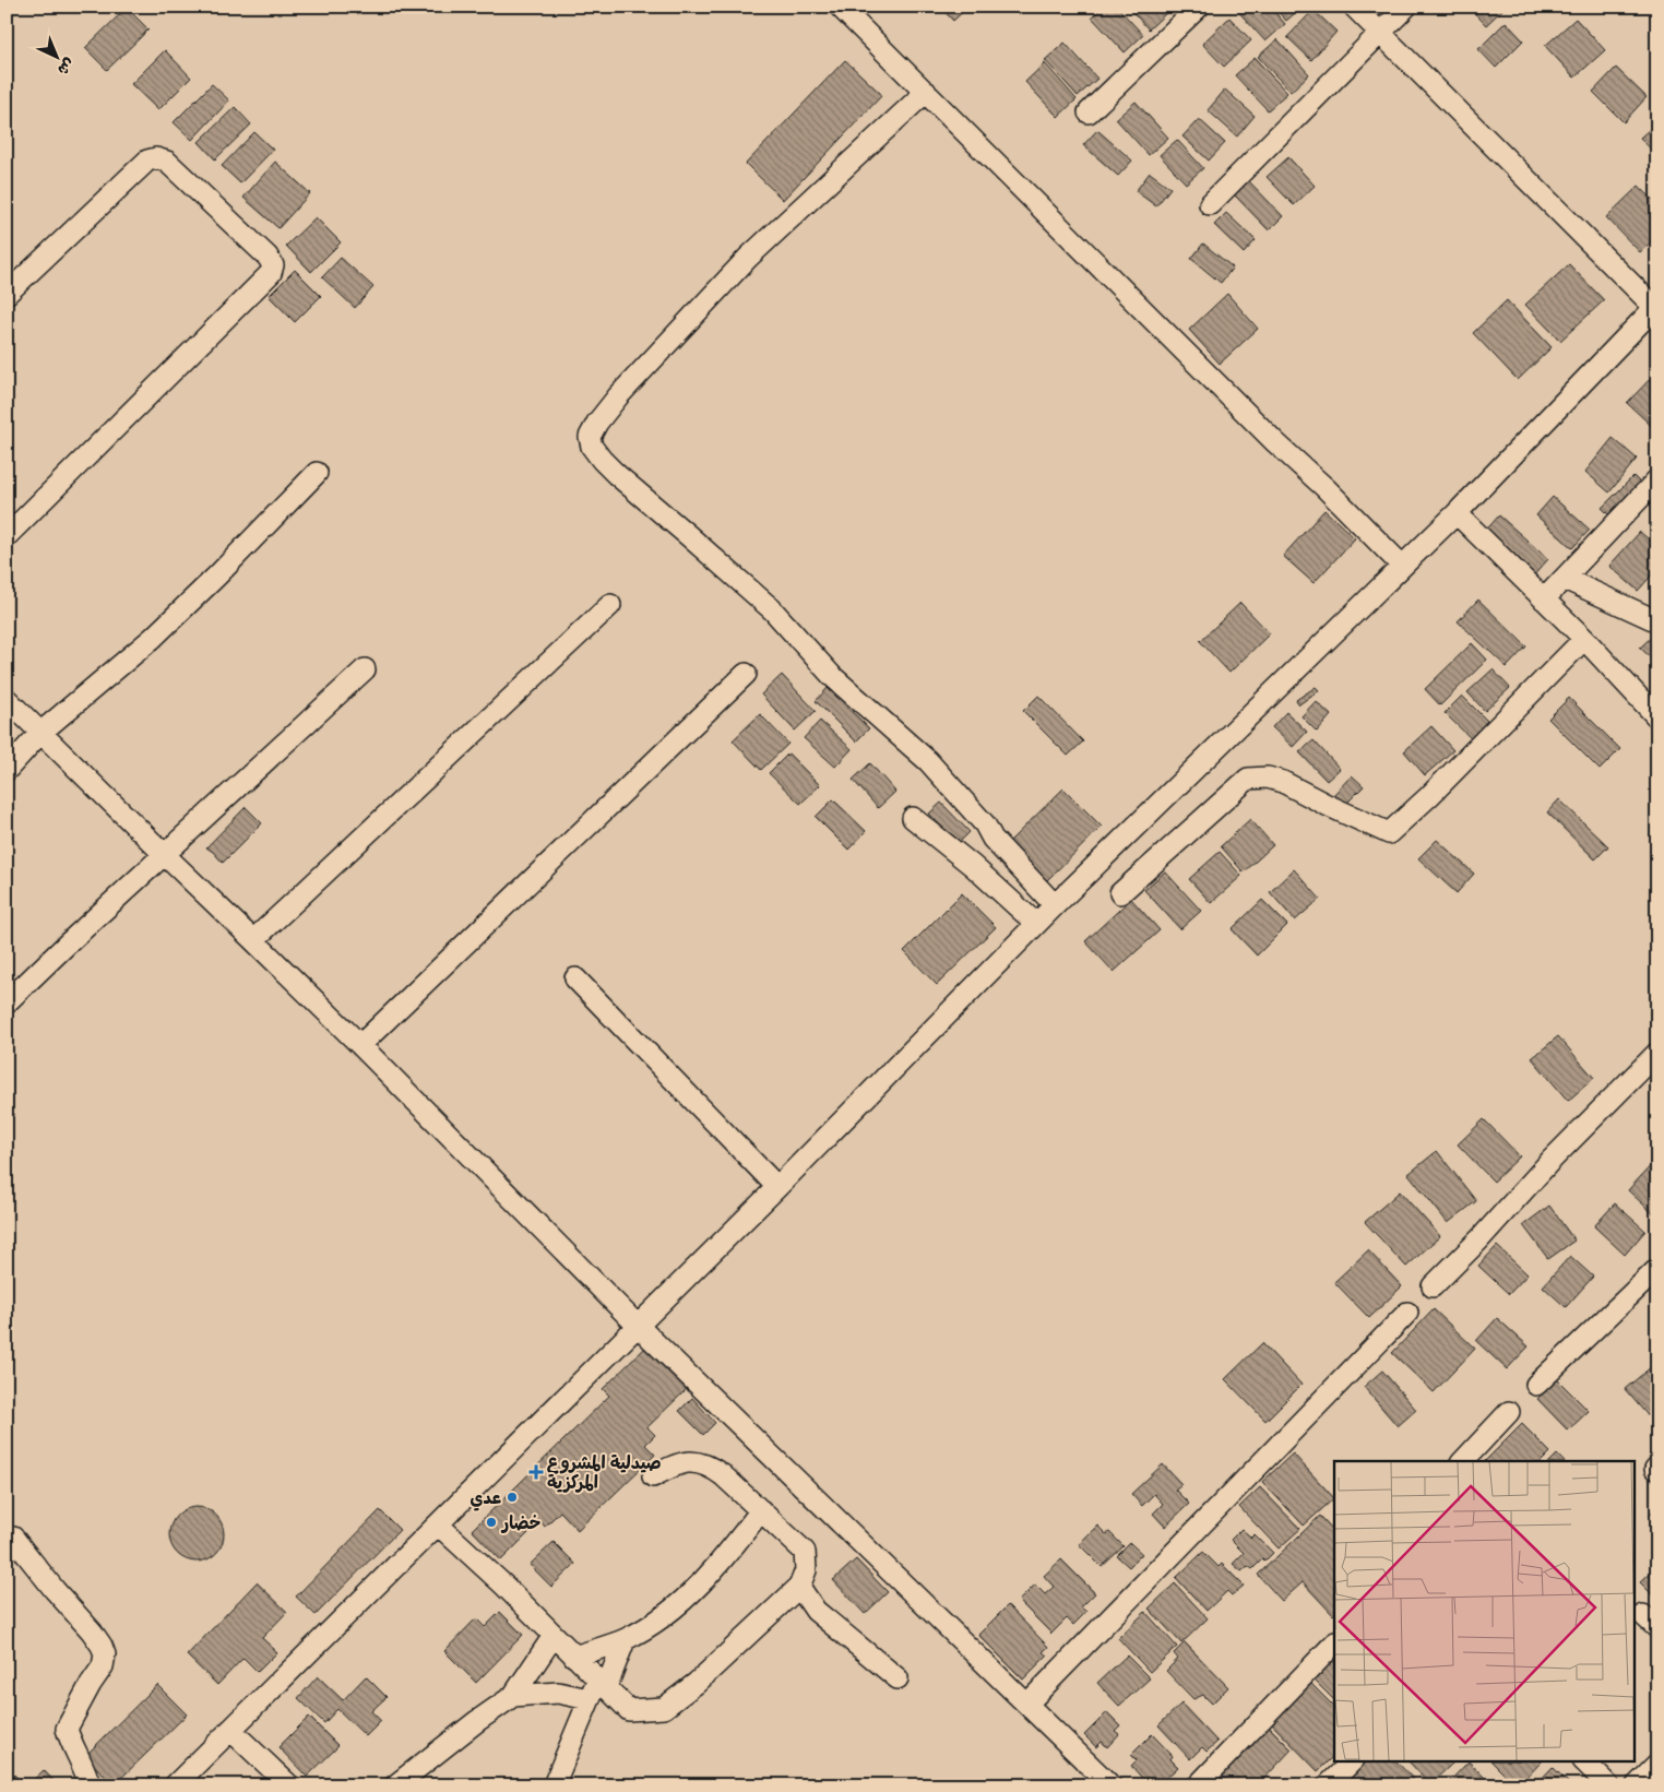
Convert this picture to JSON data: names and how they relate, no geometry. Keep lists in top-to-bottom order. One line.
{"places":{"health":["صيدلية المشروع المركزية"],"other":["عدي","خضار"]},"north":"bottom right"}
